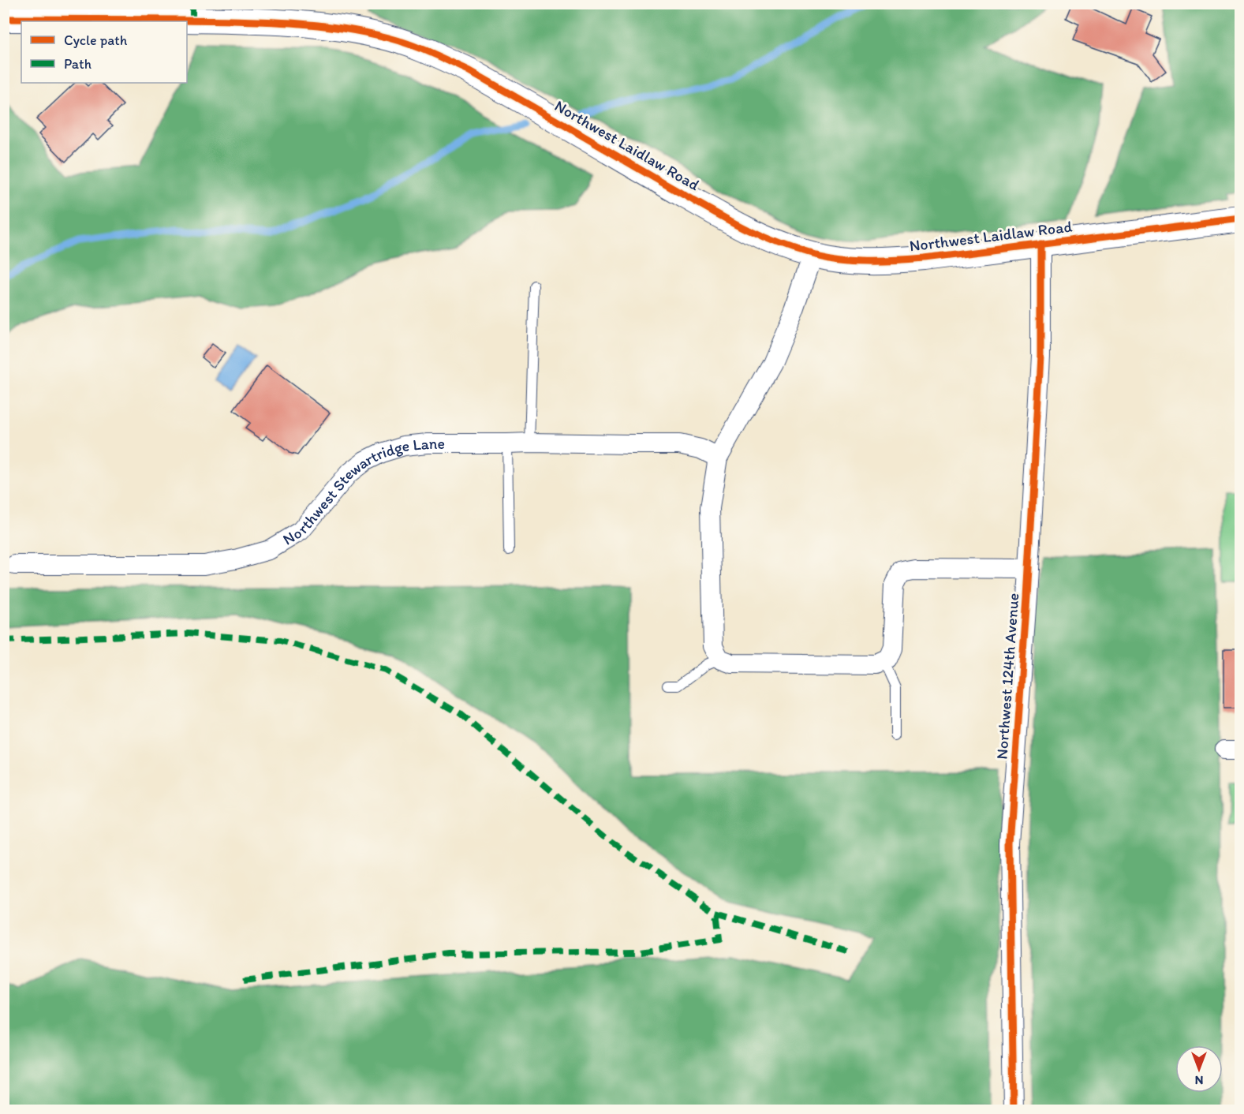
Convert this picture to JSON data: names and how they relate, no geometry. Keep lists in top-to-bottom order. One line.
{"streets":{"street":["Northwest Laidlaw Road","Northwest Stewartridge Lane","Northwest 124th Avenue"]},"crossings":[["Northwest Laidlaw Road","Northwest 124th Avenue"]],"legend":["Cycle path","Path"],"north":"bottom"}
